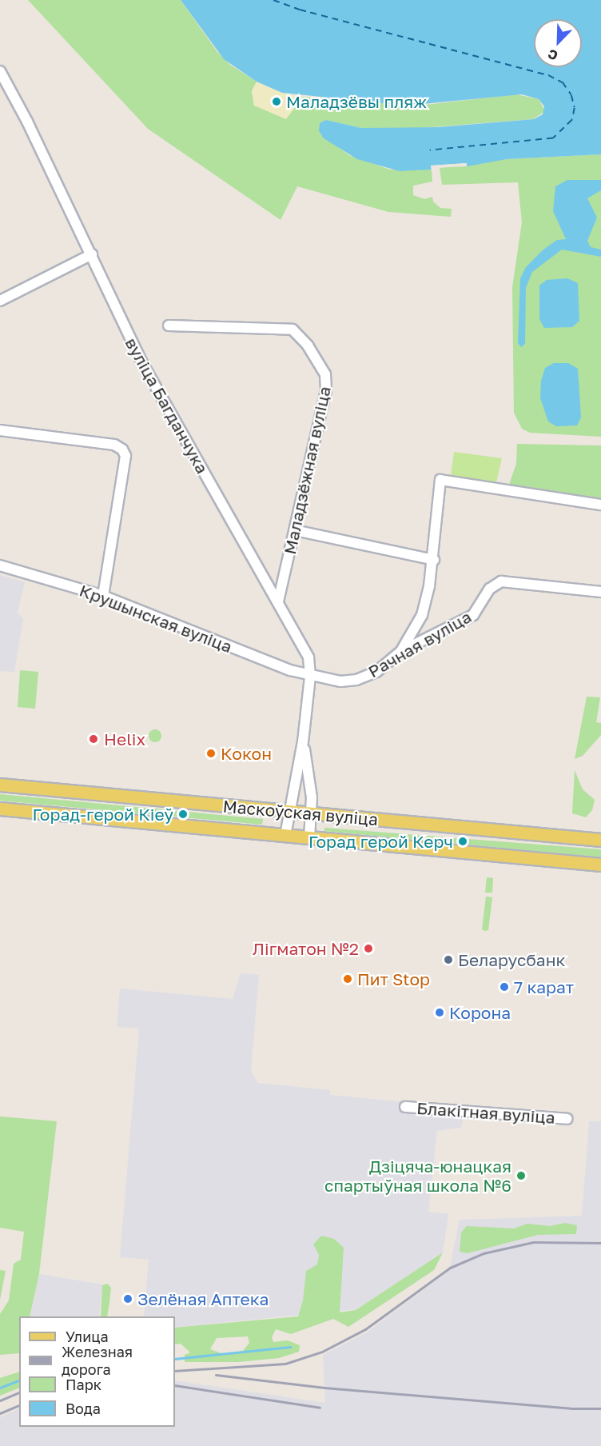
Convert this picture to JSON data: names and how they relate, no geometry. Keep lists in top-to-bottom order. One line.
{"streets":{"main road":["Маскоўская вуліца"],"street":["вуліца Багданчука","Маладзёжная вуліца","Крушынская вуліца","Рачная вуліца","Блакітная вуліца"]},"crossings":[["вуліца Багданчука","Маладзёжная вуліца"],["вуліца Багданчука","Крушынская вуліца"],["вуліца Багданчука","Рачная вуліца"],["вуліца Багданчука","Маскоўская вуліца"],["Крушынская вуліца","Рачная вуліца"]],"places":["Маладзёвы пляж","Helix","Кокон","Горад-герой Кіеў","Горад герой Керч","Лігматон №2","Беларусбанк","Пит Stop","7 карат","Корона","Дзіцяча-юнацкая спартыўная школа №6","Зелёная Аптека"],"legend":["Улица","Железная дорога","Парк","Вода"],"north":"bottom left"}
